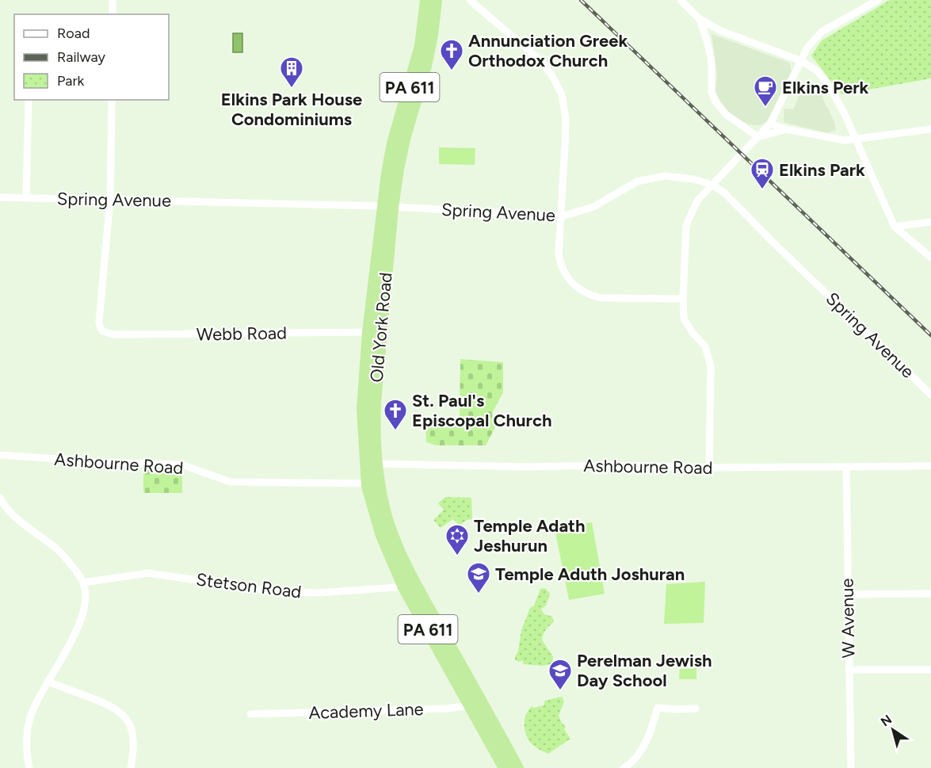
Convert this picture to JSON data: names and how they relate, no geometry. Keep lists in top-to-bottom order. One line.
{"streets":{"highway":["PA 611","Old York Road"],"street":["Spring Avenue","Webb Road","Ashbourne Road","Stetson Road","W Avenue","Academy Lane"]},"crossings":[["Spring Avenue","Old York Road"],["Spring Avenue","Webb Road"],["Old York Road","Webb Road"],["Old York Road","Ashbourne Road"],["Old York Road","Stetson Road"],["Old York Road","Academy Lane"],["Ashbourne Road","W Avenue"]],"places":{"church":["Annunciation Greek Orthodox Church","St. Paul's Episcopal Church"],"building":["Elkins Park House Condominiums"],"cafe":["Elkins Perk"],"station":["Elkins Park"],"synagogue":["Temple Adath Jeshurun"],"school or university":["Temple Aduth Joshuran","Perelman Jewish Day School"]},"legend":["Road","Railway","Park"],"north":"top left"}
